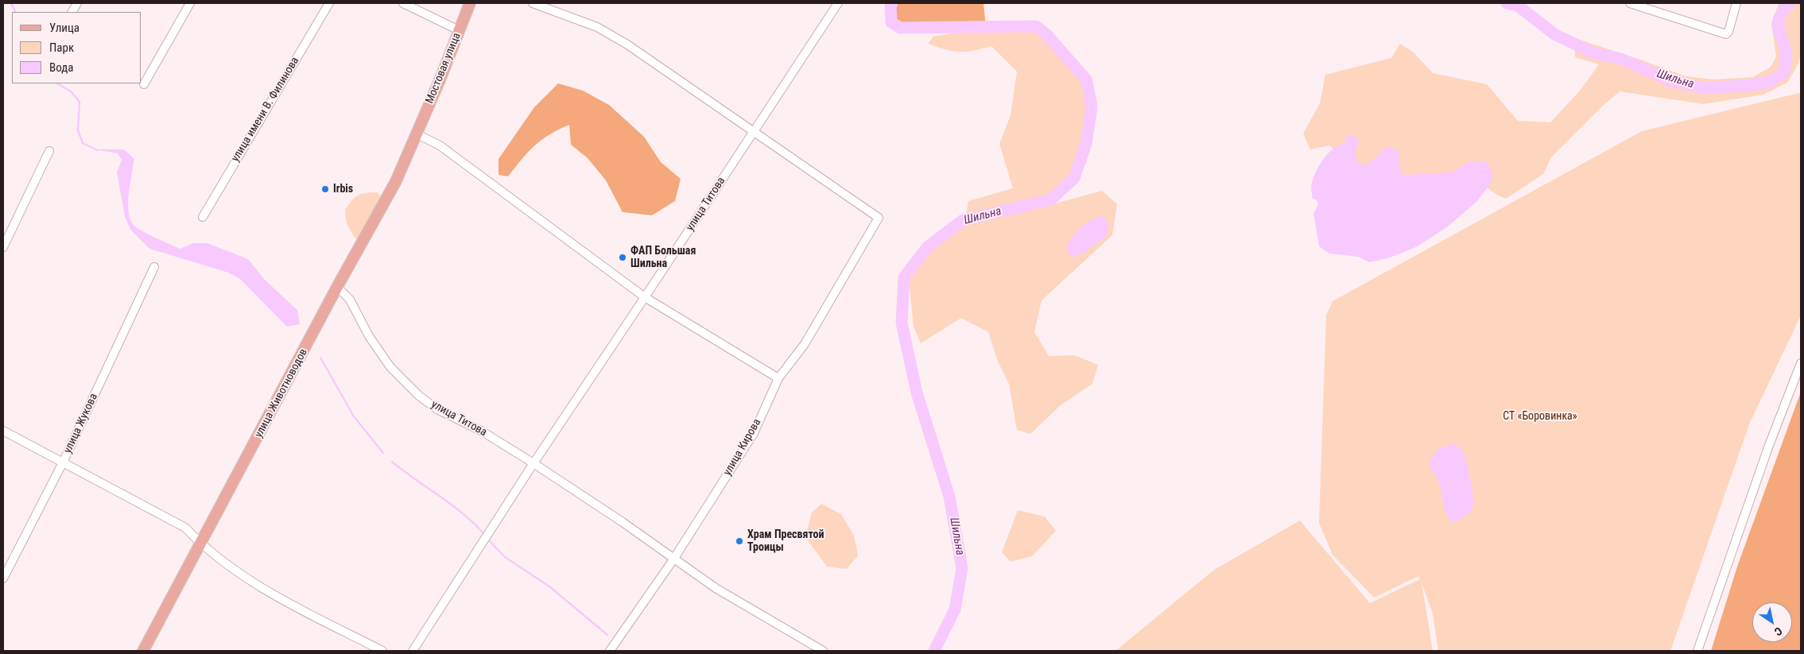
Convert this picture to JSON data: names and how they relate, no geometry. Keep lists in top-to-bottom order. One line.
{"streets":{"main road":["Мостовая улица","улица Животноводов"],"street":["улица имени В. Филинова","улица Титова","улица Жукова","улица Кирова"]},"crossings":[["Мостовая улица","улица Животноводов"],["улица Титова","улица Животноводов"],["улица Титова","улица Кирова"]],"water":["Шильна"],"parks":["СТ «Боровинка»"],"places":["Irbis","ФАП Большая Шильна","Храм Пресвятой Троицы"],"legend":["Улица","Парк","Вода"],"north":"bottom right"}
